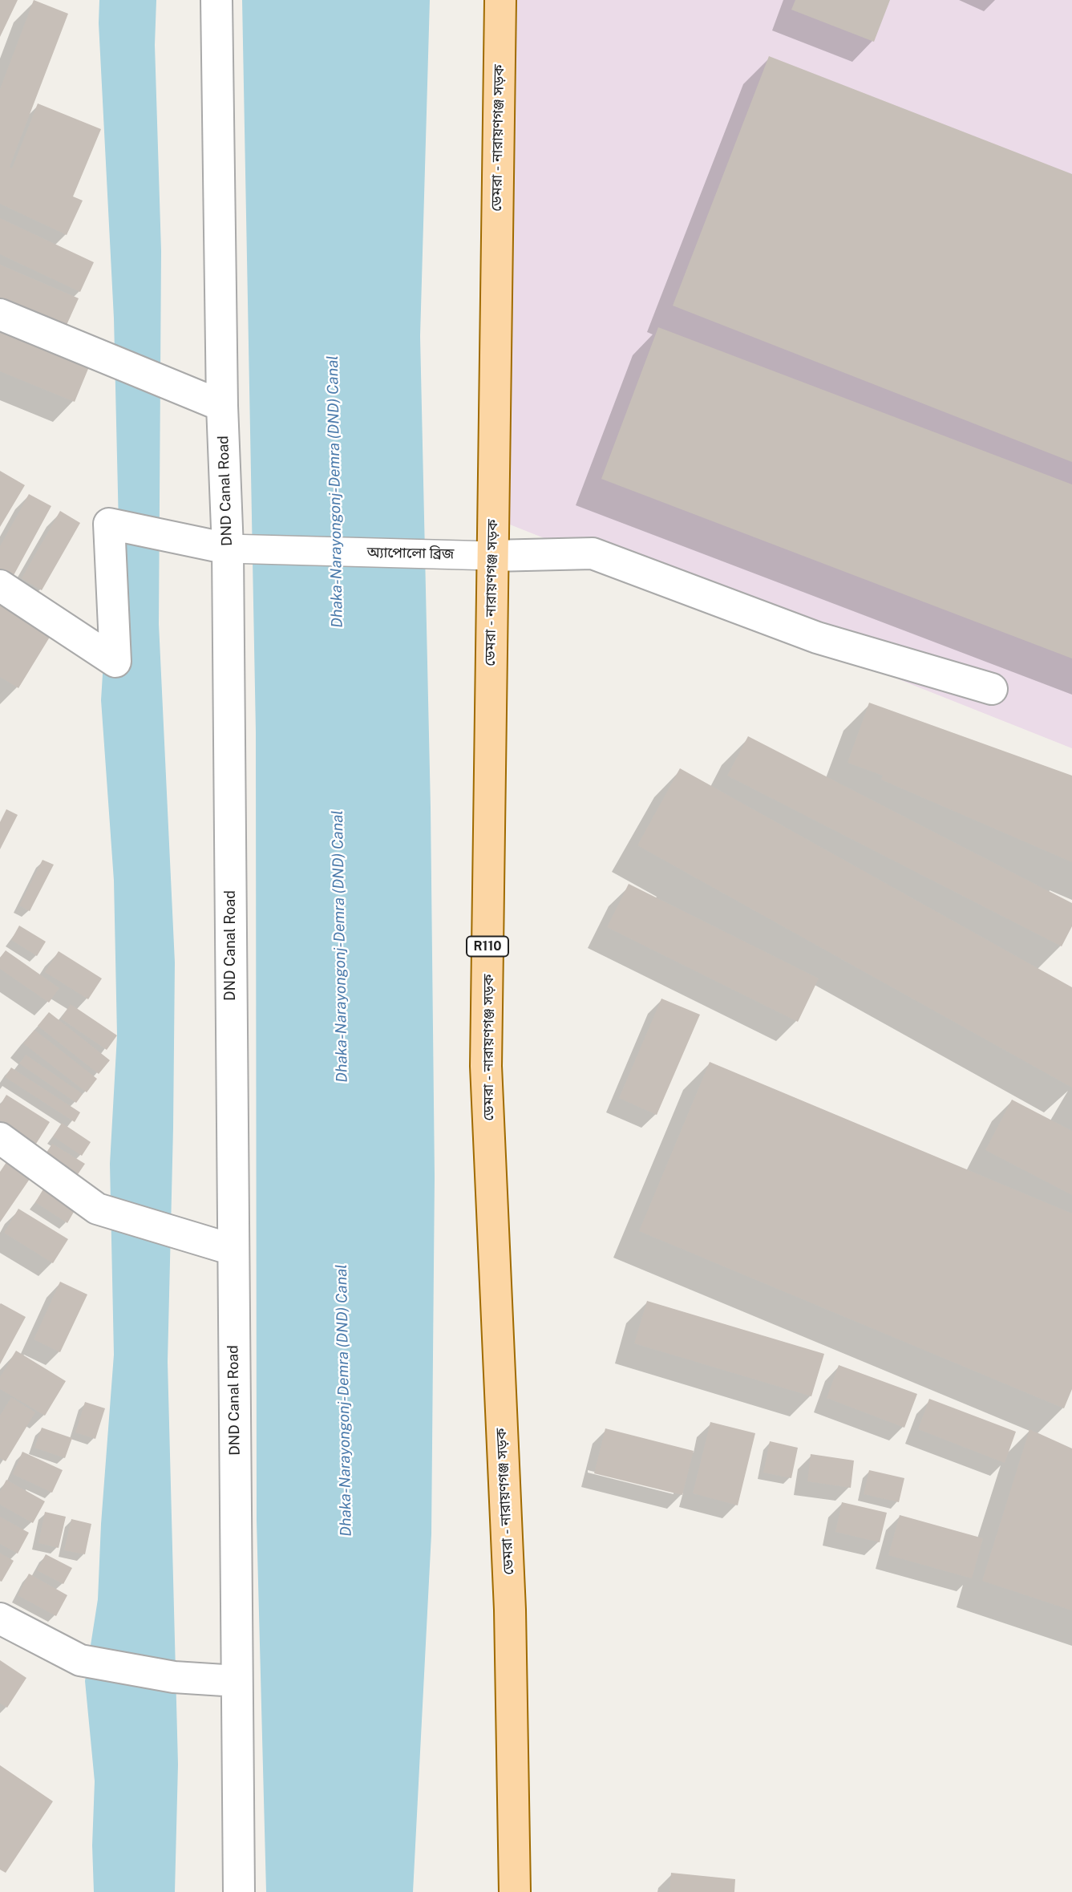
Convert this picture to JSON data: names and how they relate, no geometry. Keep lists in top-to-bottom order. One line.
{"streets":{"main road":["ডেমরা - নারায়ণগঞ্জ সড়ক","R110"],"street":["DND Canal Road","অ্যাপোলো ব্রিজ"]},"crossings":[["ডেমরা - নারায়ণগঞ্জ সড়ক","অ্যাপোলো ব্রিজ"],["DND Canal Road","অ্যাপোলো ব্রিজ"]],"water":["Dhaka-Narayongonj-Demra (DND) Canal"]}
